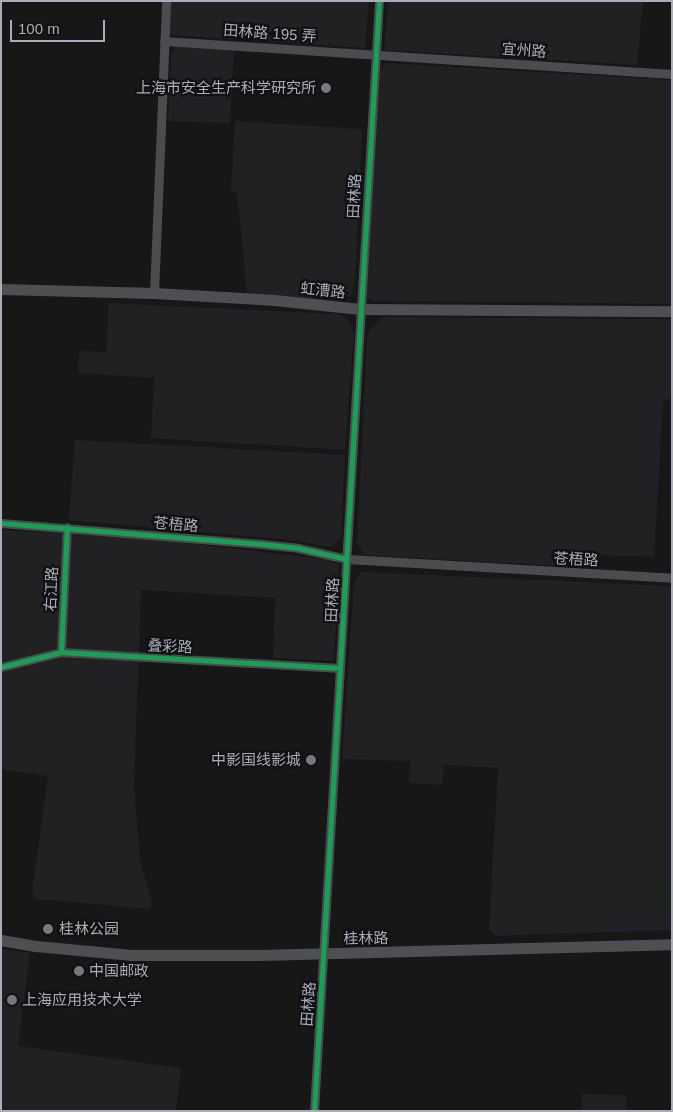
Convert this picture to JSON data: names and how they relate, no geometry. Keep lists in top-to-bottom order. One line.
{"streets":{"main road":["虹漕路","桂林路"],"street":["田林路 195 弄","宜州路","田林路","苍梧路","右江路","叠彩路"]},"crossings":[["田林路 195 弄","宜州路"],["田林路 195 弄","田林路"],["宜州路","田林路"],["田林路","虹漕路"],["田林路","苍梧路"],["田林路","叠彩路"],["田林路","桂林路"],["苍梧路","右江路"],["右江路","叠彩路"]],"places":["上海市安全生产科学研究所","中影国线影城","桂林公园","中国邮政","上海应用技术大学"],"scale_bar":"100 m"}
